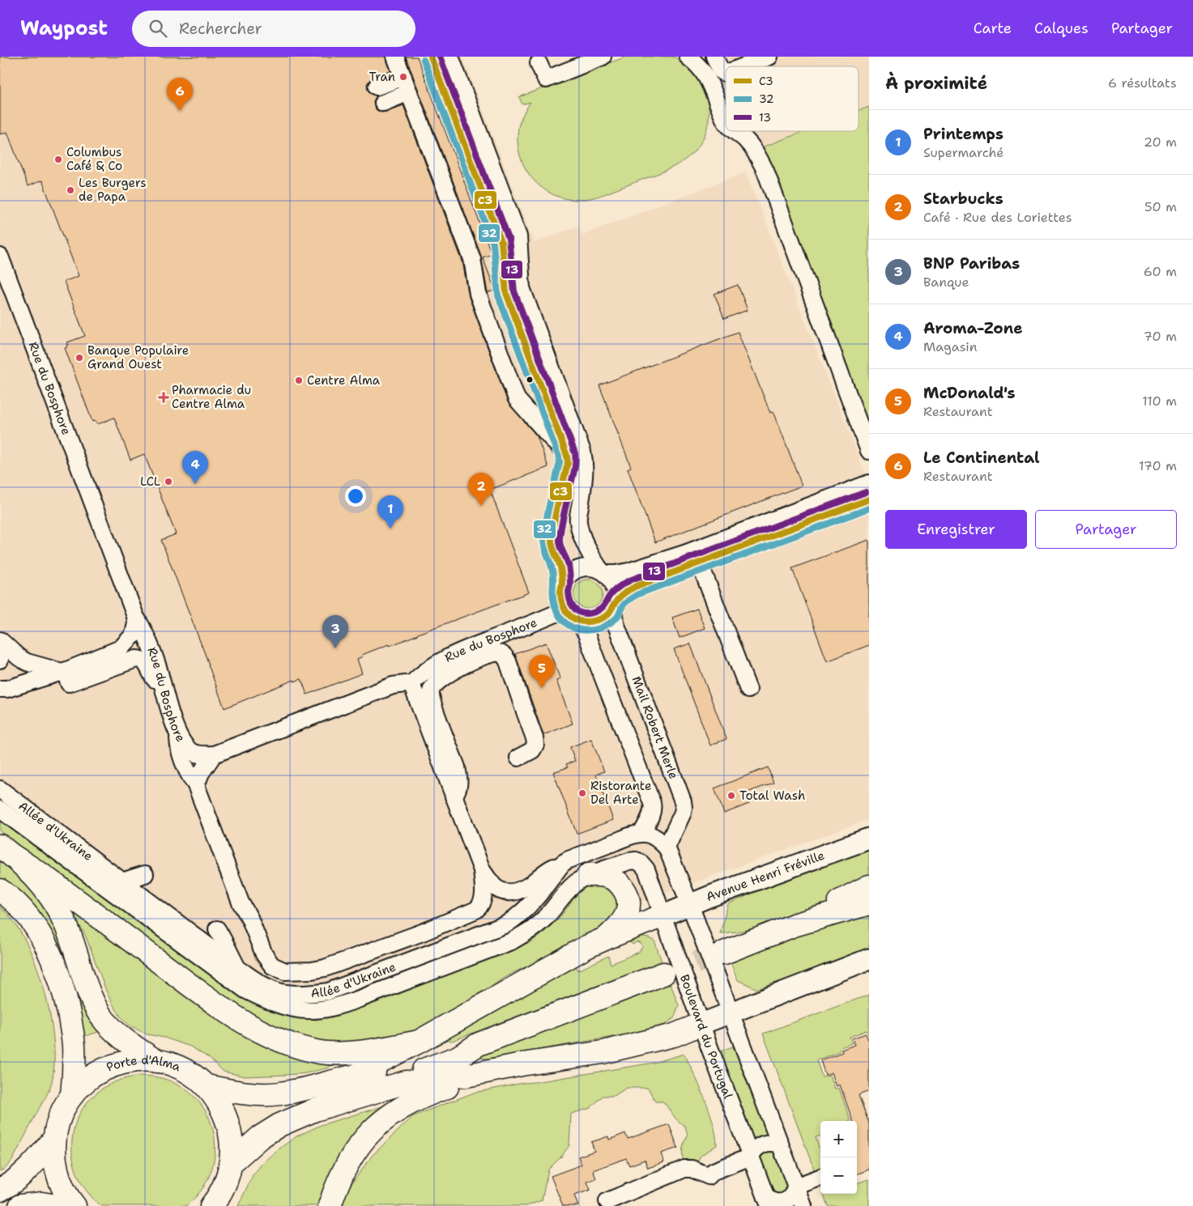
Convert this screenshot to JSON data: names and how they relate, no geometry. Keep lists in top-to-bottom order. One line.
{"streets":{"highway":["Porte d'Alma"],"main road":["Avenue Henri Fréville"],"street":["Rue du Bosphore","Mail Robert Merle","Allée d'Ukraine","Boulevard du Portugal"]},"crossings":[["Rue du Bosphore","Mail Robert Merle"],["Allée d'Ukraine","Avenue Henri Fréville"],["Allée d'Ukraine","Boulevard du Portugal"],["Avenue Henri Fréville","Boulevard du Portugal"]],"places":{"other":["Tran","Columbus Café & Co","Les Burgers de Papa","Banque Populaire Grand Ouest","Centre Alma","LCL","Ristorante Del Arte","Total Wash"],"health":["Pharmacie du Centre Alma"]},"lines":["transit line C3","transit line 13","transit line 32"],"legend":["C3","32","13"],"page":{"header":"Waypost","search":"Rechercher","nav":["Carte","Calques","Partager"],"heading":["À proximité","6 résultats"],"pins":["6","4","2","1","3","5"],"list":[{"mark":"1","name":"Printemps","note":"Supermarché","value":"20 m"},{"mark":"2","name":"Starbucks","note":"Café · Rue des Loriettes","value":"50 m"},{"mark":"3","name":"BNP Paribas","note":"Banque","value":"60 m"},{"mark":"4","name":"Aroma-Zone","note":"Magasin","value":"70 m"},{"mark":"5","name":"McDonald's","note":"Restaurant","value":"110 m"},{"mark":"6","name":"Le Continental","note":"Restaurant","value":"170 m"}],"buttons":["Enregistrer","Partager"],"map_buttons":["+","−"]}}
